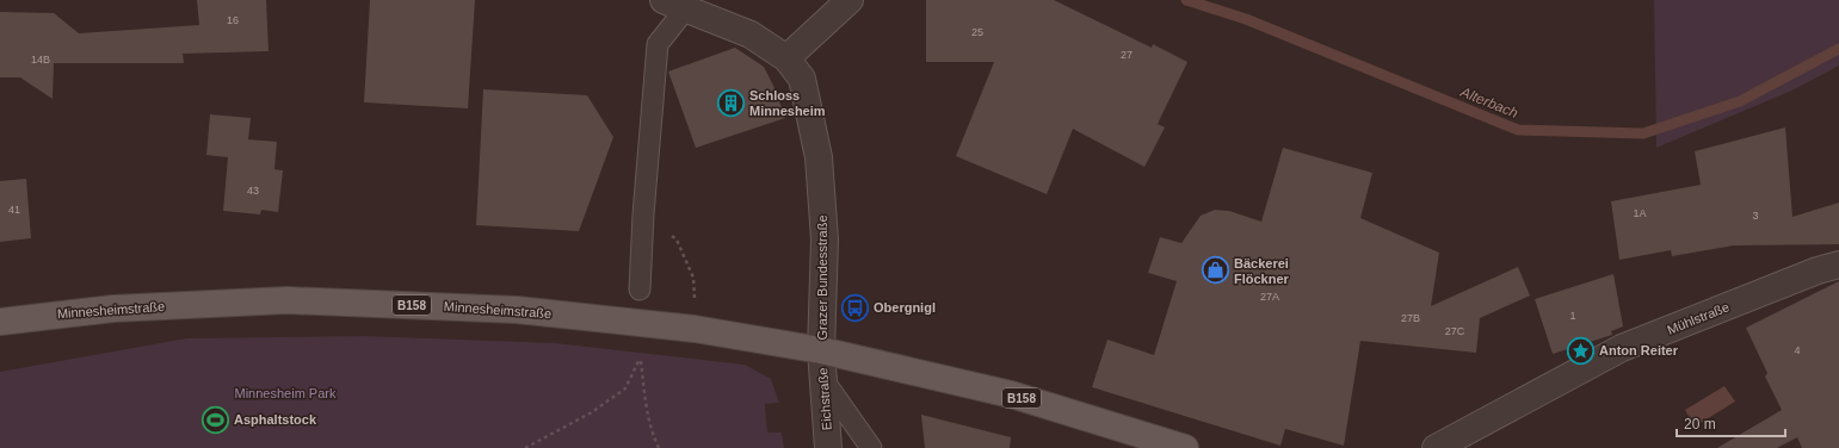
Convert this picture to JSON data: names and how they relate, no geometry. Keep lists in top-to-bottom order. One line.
{"streets":{"main road":["Grazer Bundesstraße","B158","Minnesheimstraße"],"street":["Mühlstraße","Eichstraße"]},"crossings":[["Grazer Bundesstraße","Minnesheimstraße"],["Grazer Bundesstraße","Eichstraße"],["Minnesheimstraße","Eichstraße"]],"water":["Alterbach"],"parks":["Minnesheim Park"],"places":{"building":["Schloss Minnesheim"],"shop":["Bäckerei Flöckner"],"bus stop":["Obergnigl"],"place":["Anton Reiter"],"sports":["Asphaltstock"]},"house_numbers":["16","25","27","14B","43","41","1A","3","27A","1","27B","27C","4"],"scale_bar":"20 m"}
